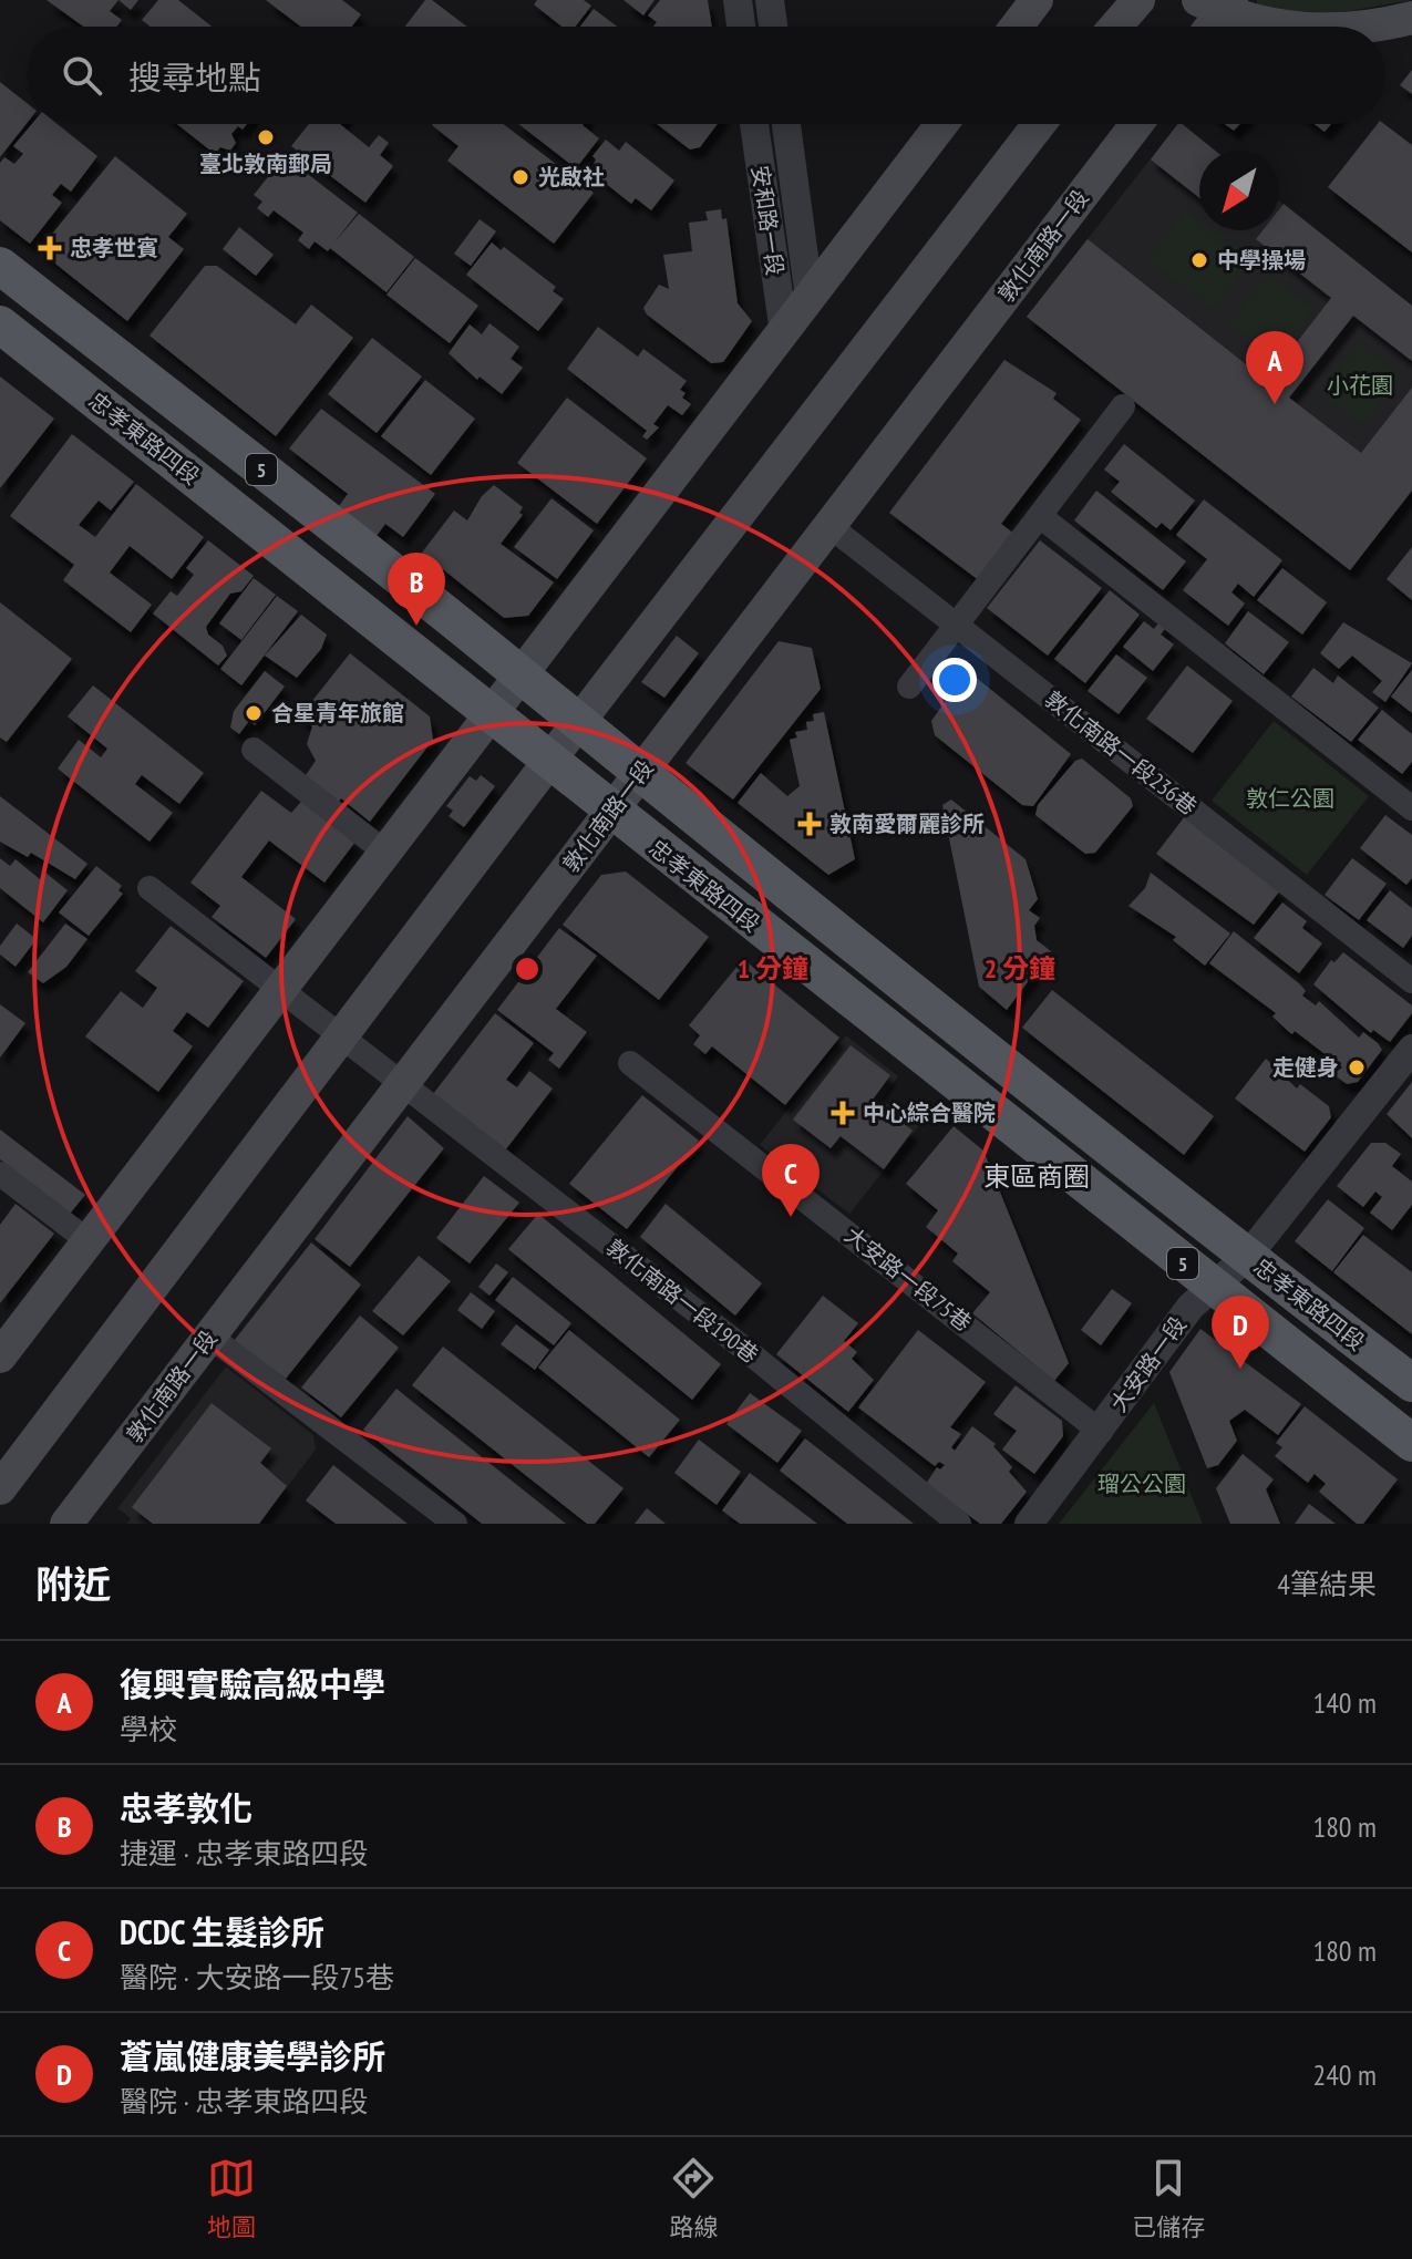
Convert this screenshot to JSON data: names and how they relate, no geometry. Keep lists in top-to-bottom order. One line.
{"streets":{"main road":["敦化南路一段","忠孝東路四段","5"],"street":["安和路一段","敦化南路一段236巷","大安路一段75巷","敦化南路一段190巷","大安路一段"]},"crossings":[["敦化南路一段","忠孝東路四段"],["敦化南路一段","敦化南路一段236巷"],["敦化南路一段","敦化南路一段190巷"],["忠孝東路四段","大安路一段"],["大安路一段75巷","大安路一段"]],"districts":["東區商圈"],"parks":["小花園","敦仁公園","瑠公公園"],"places":{"other":["臺北敦南郵局","光啟社","中學操場","合星青年旅館","走健身"],"health":["忠孝世賓","敦南愛爾麗診所","中心綜合醫院"]},"north":"bottom left","page":{"search":"搜尋地點","pins":["A","B","C","D"],"heading":["附近","4筆結果"],"list":[{"mark":"A","name":"復興實驗高級中學","note":"學校","value":"140 m"},{"mark":"B","name":"忠孝敦化","note":"捷運 · 忠孝東路四段","value":"180 m"},{"mark":"C","name":"DCDC 生髮診所","note":"醫院 · 大安路一段75巷","value":"180 m"},{"mark":"D","name":"蒼嵐健康美學診所","note":"醫院 · 忠孝東路四段","value":"240 m"}],"nav":["地圖","路線","已儲存"]},"rings":["1 分鐘","2 分鐘"]}
